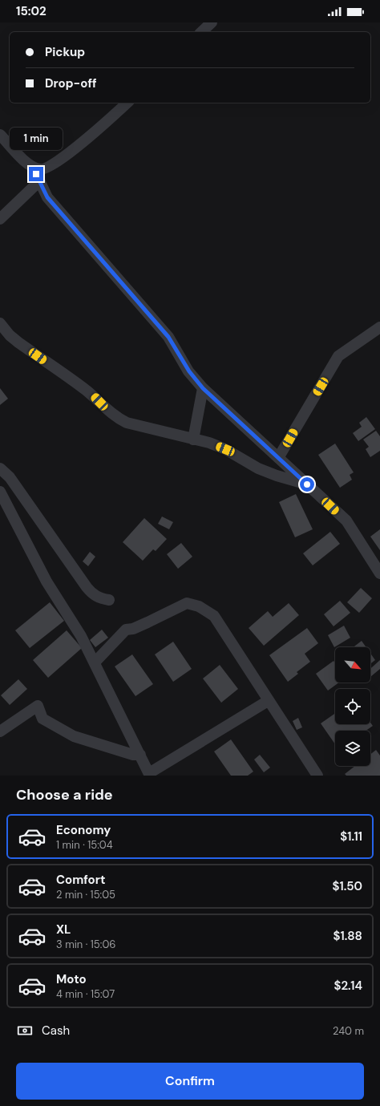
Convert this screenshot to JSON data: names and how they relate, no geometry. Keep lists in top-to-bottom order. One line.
{"north":"bottom right","page":{"status":"15:02","banner":["Pickup","Drop-off"],"bubble":"1 min","heading":"Choose a ride","list":[{"name":"Economy","note":"1 min · 15:04","value":"$1.11"},{"name":"Comfort","note":"2 min · 15:05","value":"$1.50"},{"name":"XL","note":"3 min · 15:06","value":"$1.88"},{"name":"Moto","note":"4 min · 15:07","value":"$2.14"}],"pay":["Cash","240 m"],"buttons":"Confirm"}}
